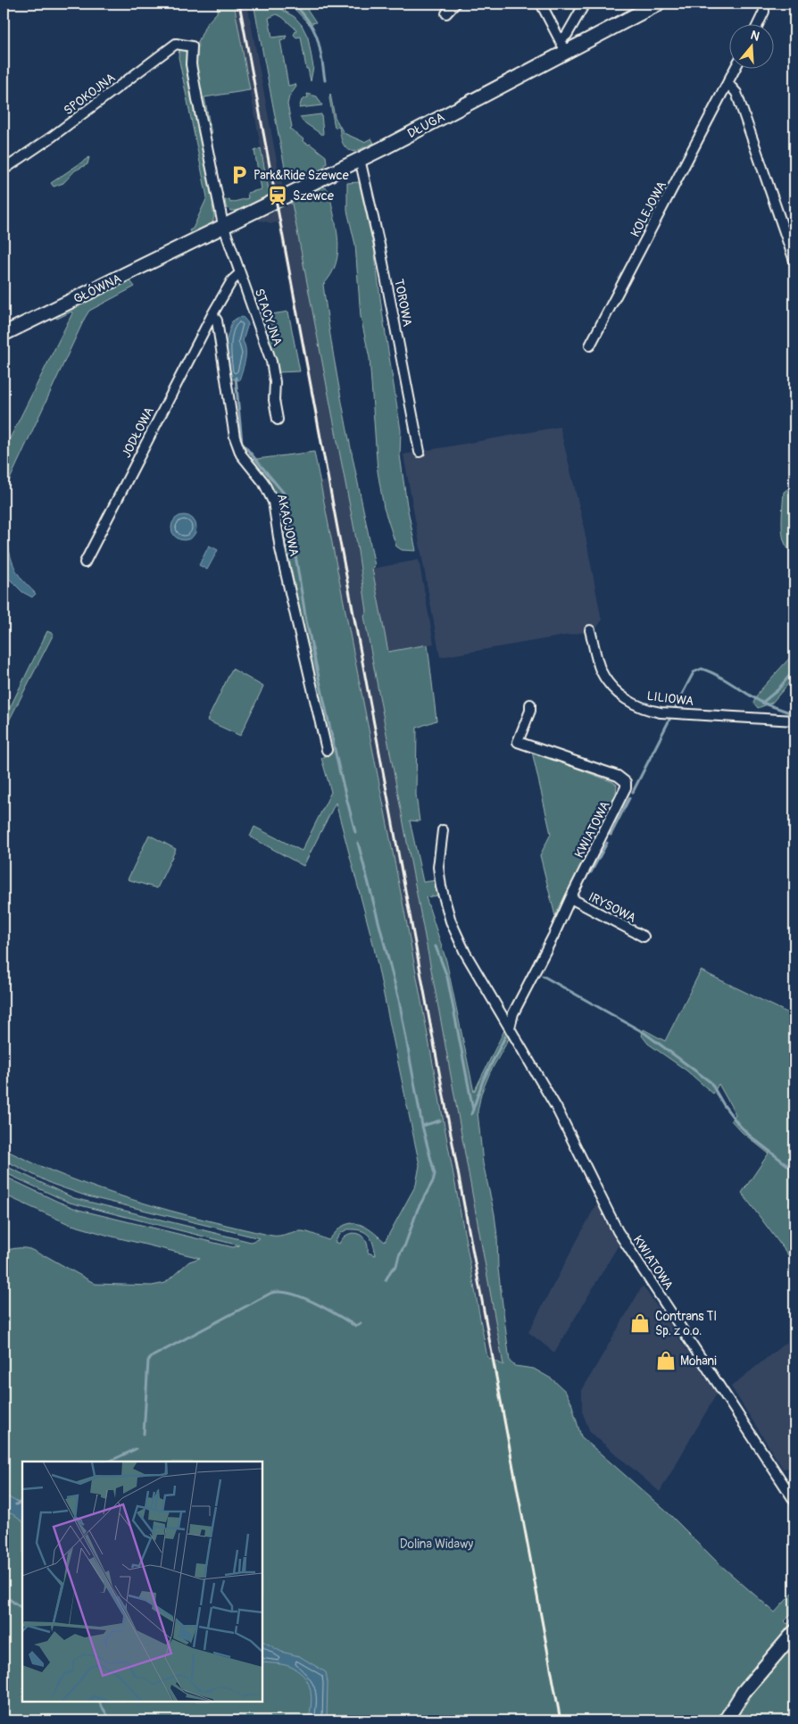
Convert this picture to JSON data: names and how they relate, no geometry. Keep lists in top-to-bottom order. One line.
{"streets":{"street":["SPOKOJNA","DŁUGA","KOLEJOWA","GŁÓWNA","TOROWA","STACYJNA","JODŁOWA","AKACJOWA","LILIOWA","KWIATOWA","IRYSOWA"]},"crossings":[["SPOKOJNA","STACYJNA"],["DŁUGA","GŁÓWNA"],["DŁUGA","TOROWA"],["DŁUGA","STACYJNA"],["STACYJNA","JODŁOWA"],["JODŁOWA","AKACJOWA"],["KWIATOWA","IRYSOWA"]],"parks":["Dolina Widawy"],"places":{"parking":["Park&Ride Szewce"],"station":["Szewce"],"shop":["Contrans TI Sp. z o.o.","Mohani"]},"north":"top"}
